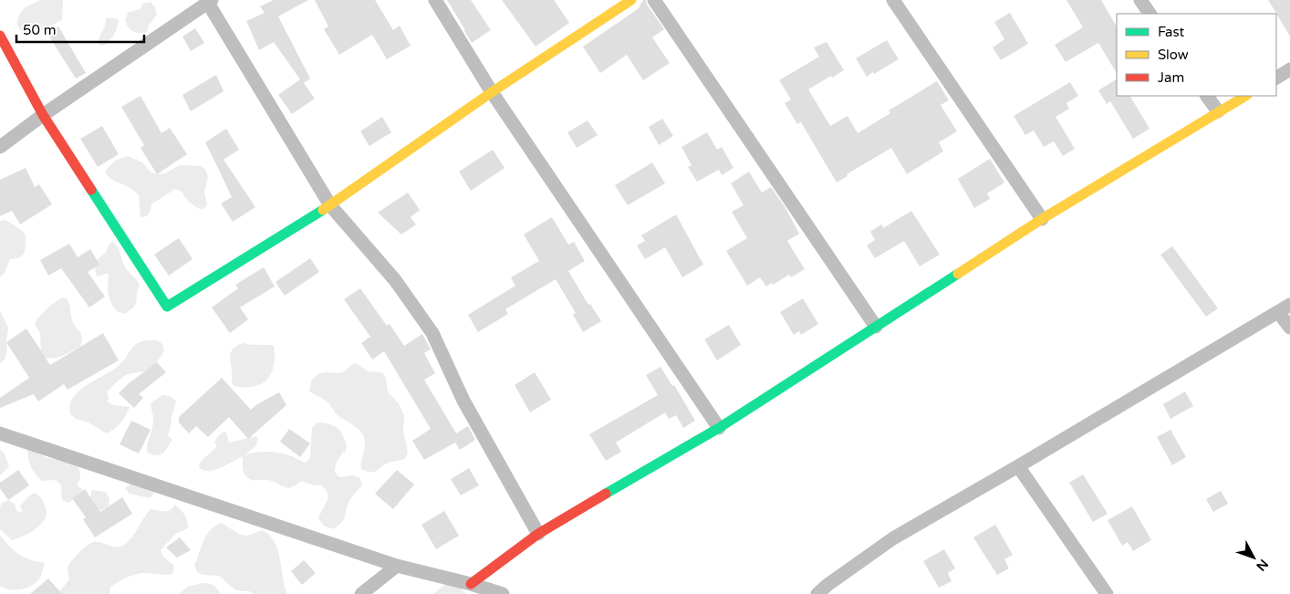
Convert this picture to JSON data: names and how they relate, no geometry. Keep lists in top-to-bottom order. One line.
{"legend":["Fast","Slow","Jam"],"scale_bar":"50 m","north":"bottom right"}
